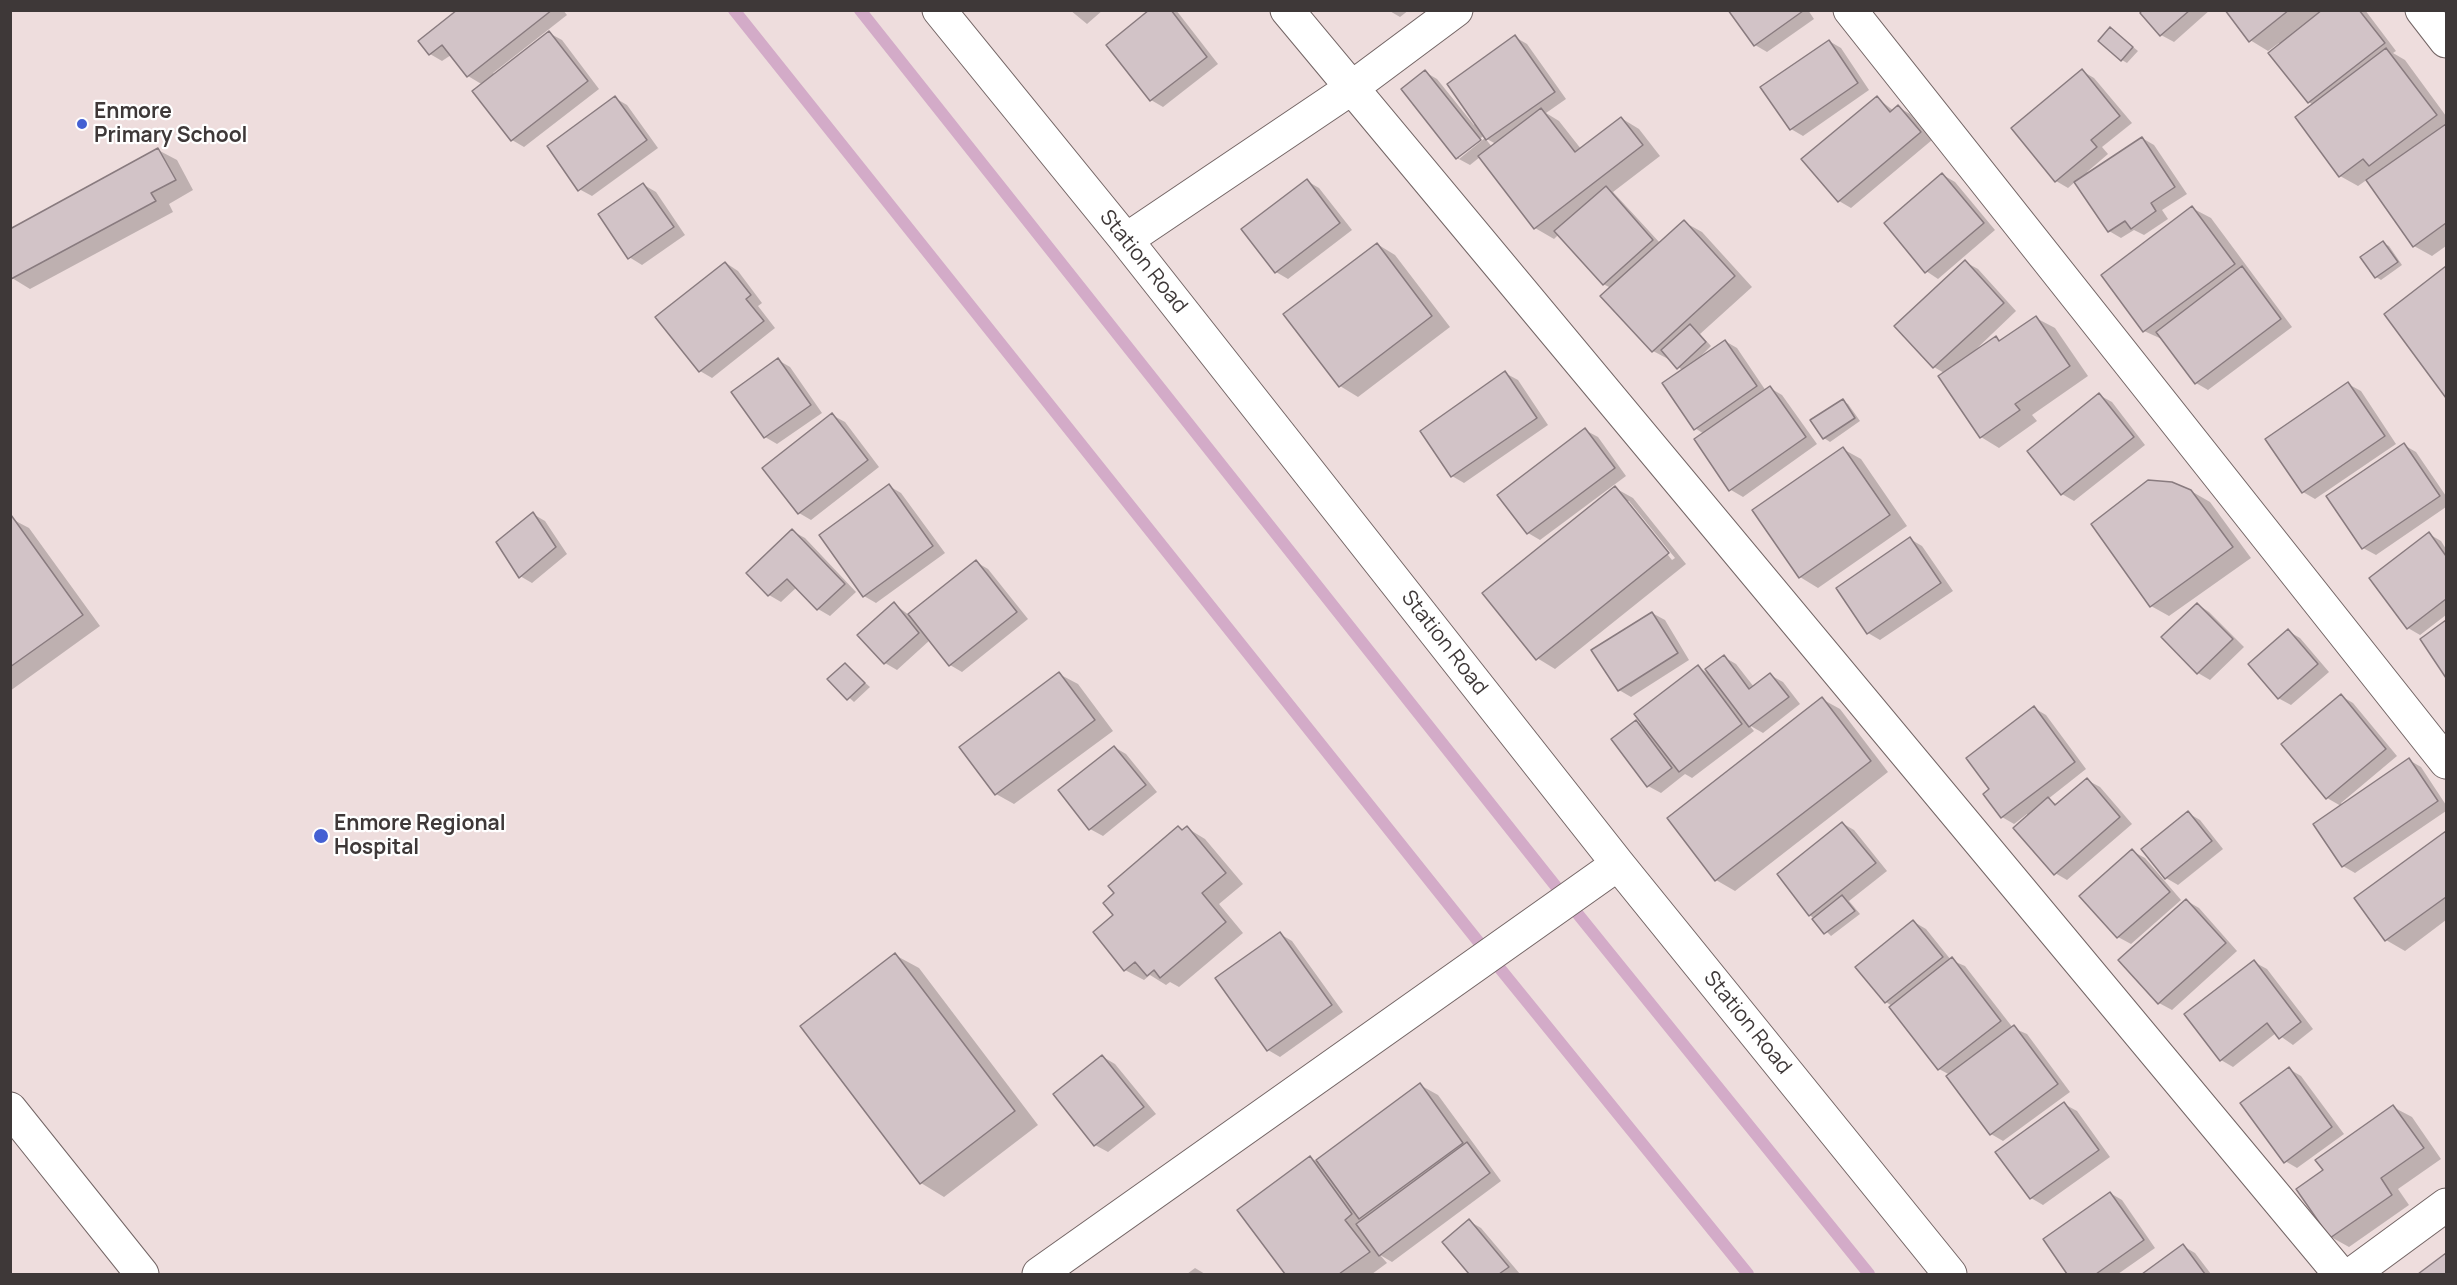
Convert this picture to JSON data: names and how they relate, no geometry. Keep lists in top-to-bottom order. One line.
{"streets":{"street":["Station Road"]},"places":["Enmore Primary School","Enmore Regional Hospital"]}
